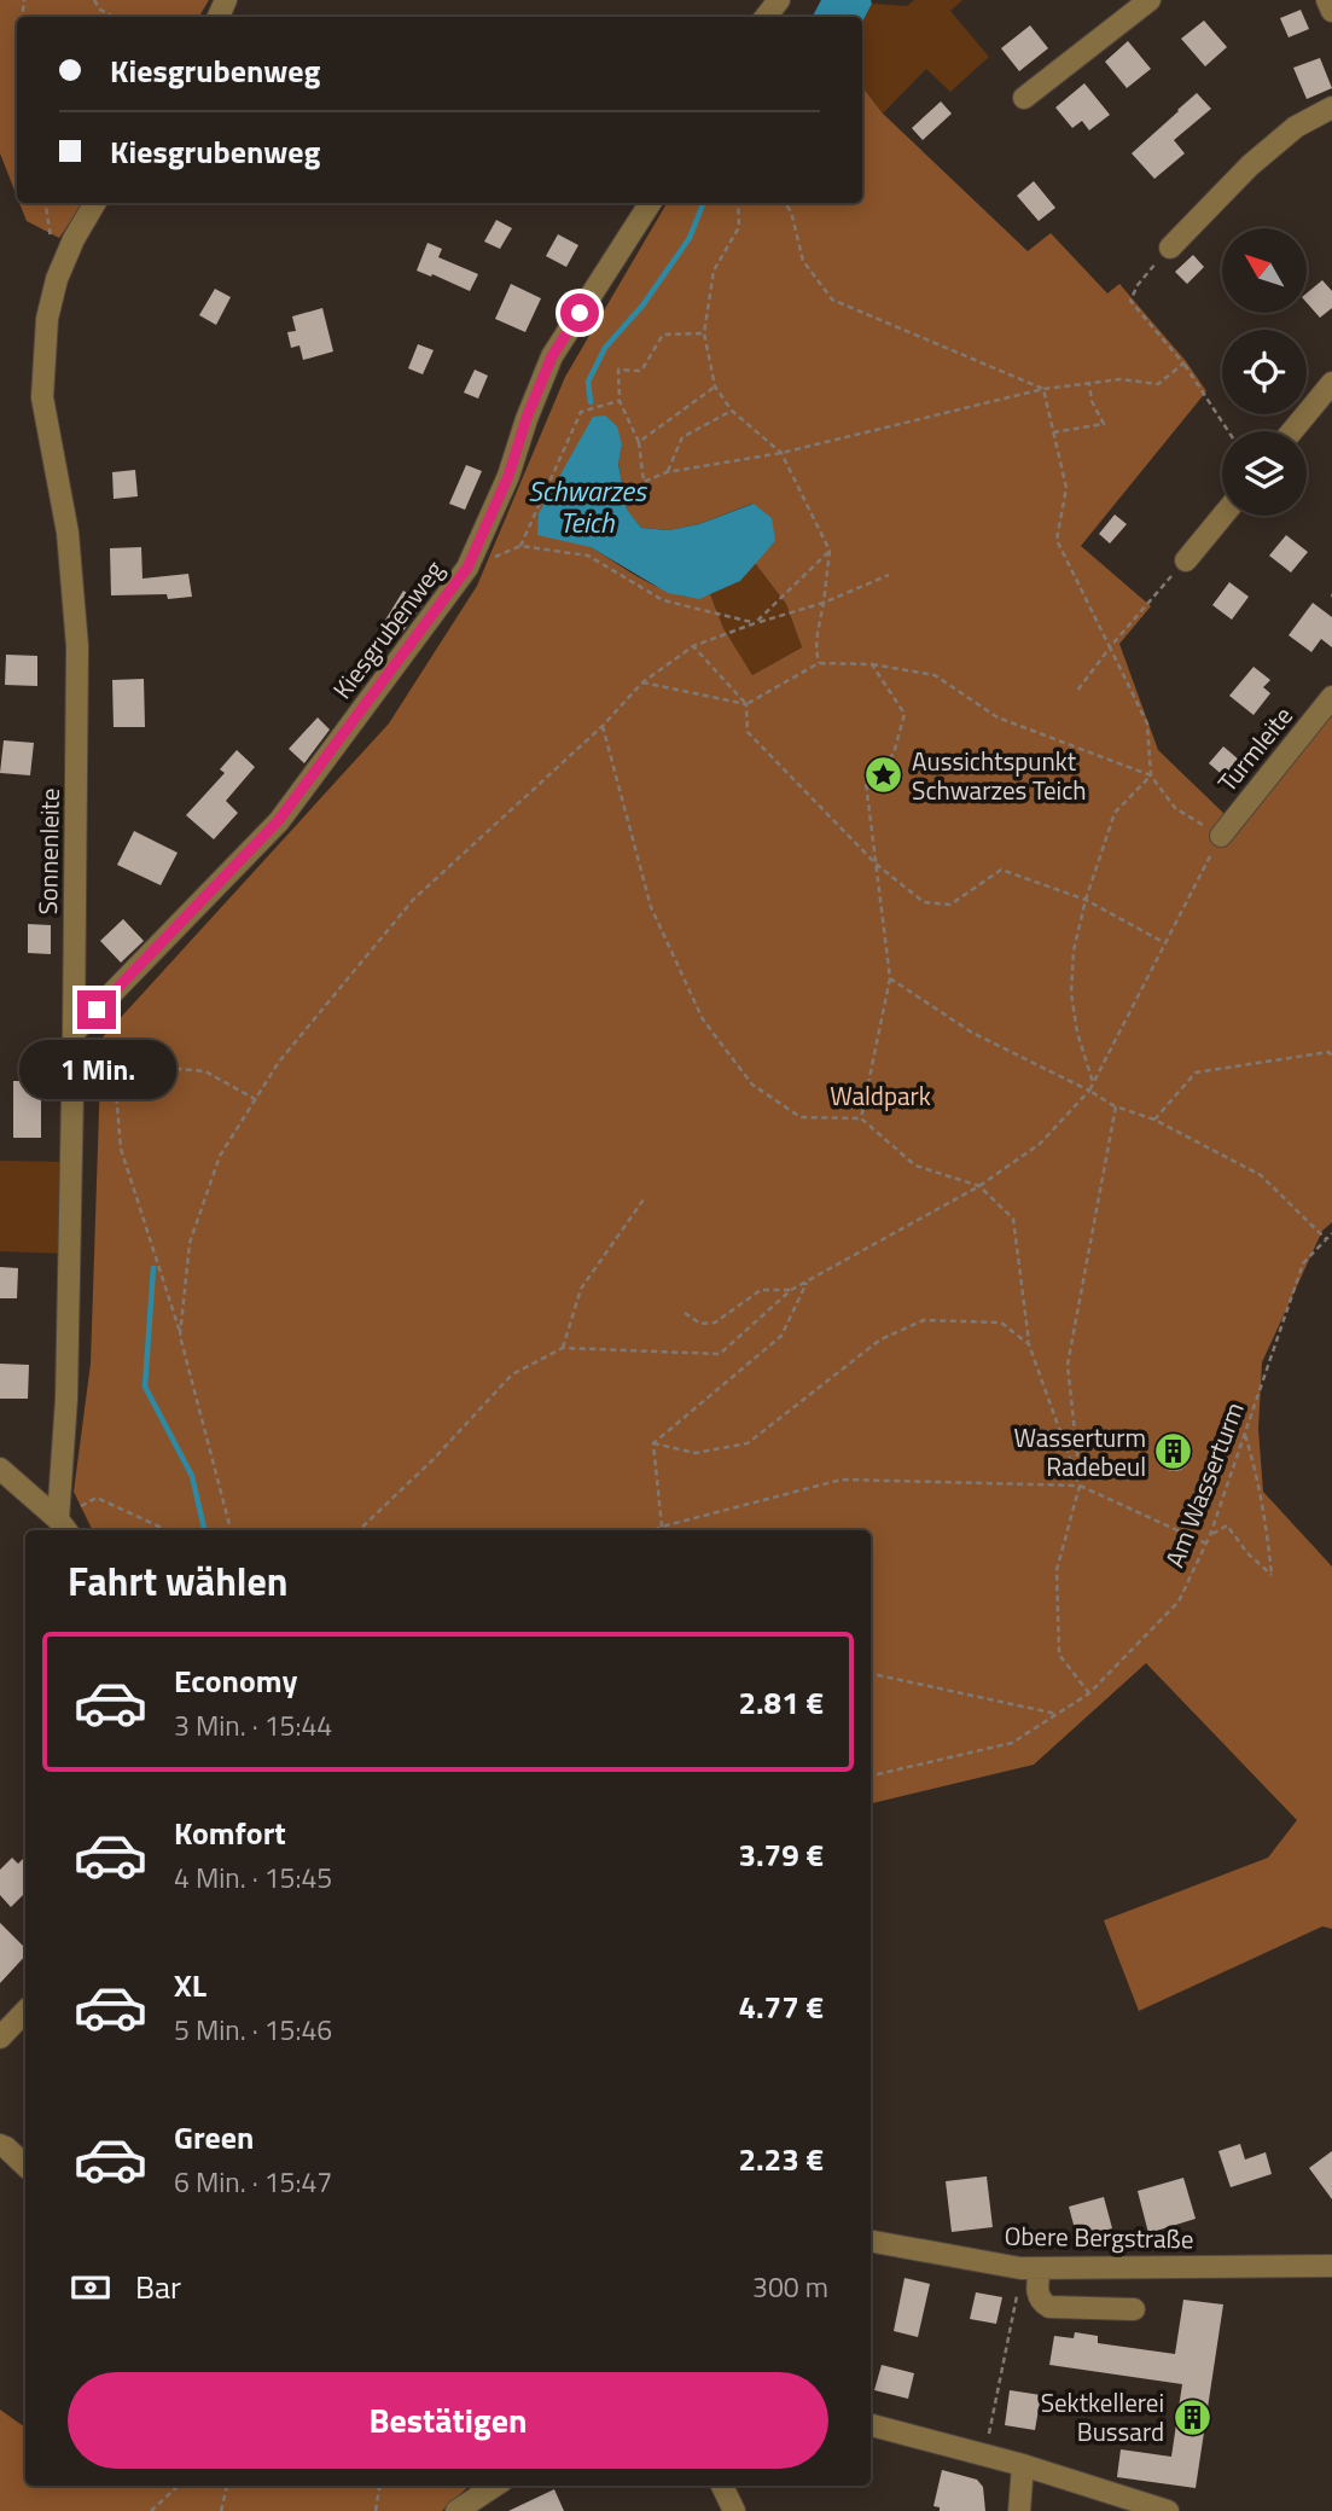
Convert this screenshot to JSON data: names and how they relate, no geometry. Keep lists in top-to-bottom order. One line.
{"streets":{"street":["Kiesgrubenweg","Turmleite","Sonnenleite","Obere Bergstraße"],"path":["Am Wasserturm"]},"crossings":[["Kiesgrubenweg","Sonnenleite"]],"water":["Schwarzes Teich"],"parks":["Waldpark"],"places":{"place":["Aussichtspunkt Schwarzes Teich"],"building":["Wasserturm Radebeul","Sektkellerei Bussard"]},"north":"top left","page":{"banner":["Kiesgrubenweg","Kiesgrubenweg"],"bubble":"1 Min.","heading":"Fahrt wählen","list":[{"name":"Economy","note":"3 Min. · 15:44","value":"2.81 €"},{"name":"Komfort","note":"4 Min. · 15:45","value":"3.79 €"},{"name":"XL","note":"5 Min. · 15:46","value":"4.77 €"},{"name":"Green","note":"6 Min. · 15:47","value":"2.23 €"}],"pay":["Bar","300 m"],"buttons":"Bestätigen"}}
